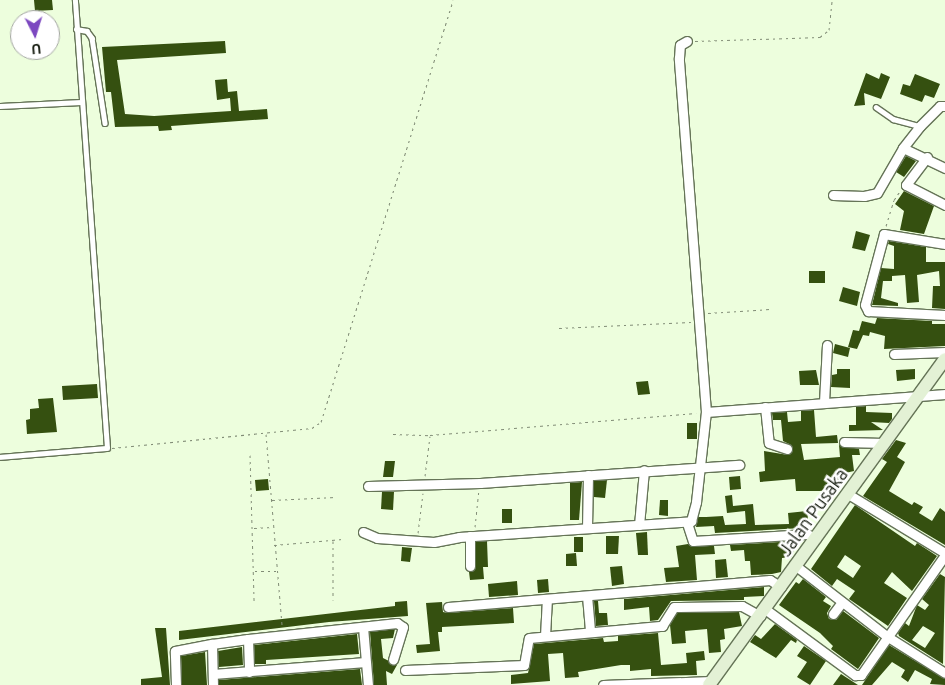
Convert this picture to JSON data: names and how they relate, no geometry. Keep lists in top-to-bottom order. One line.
{"streets":{"street":["Jalan Pusaka"]},"north":"bottom"}
